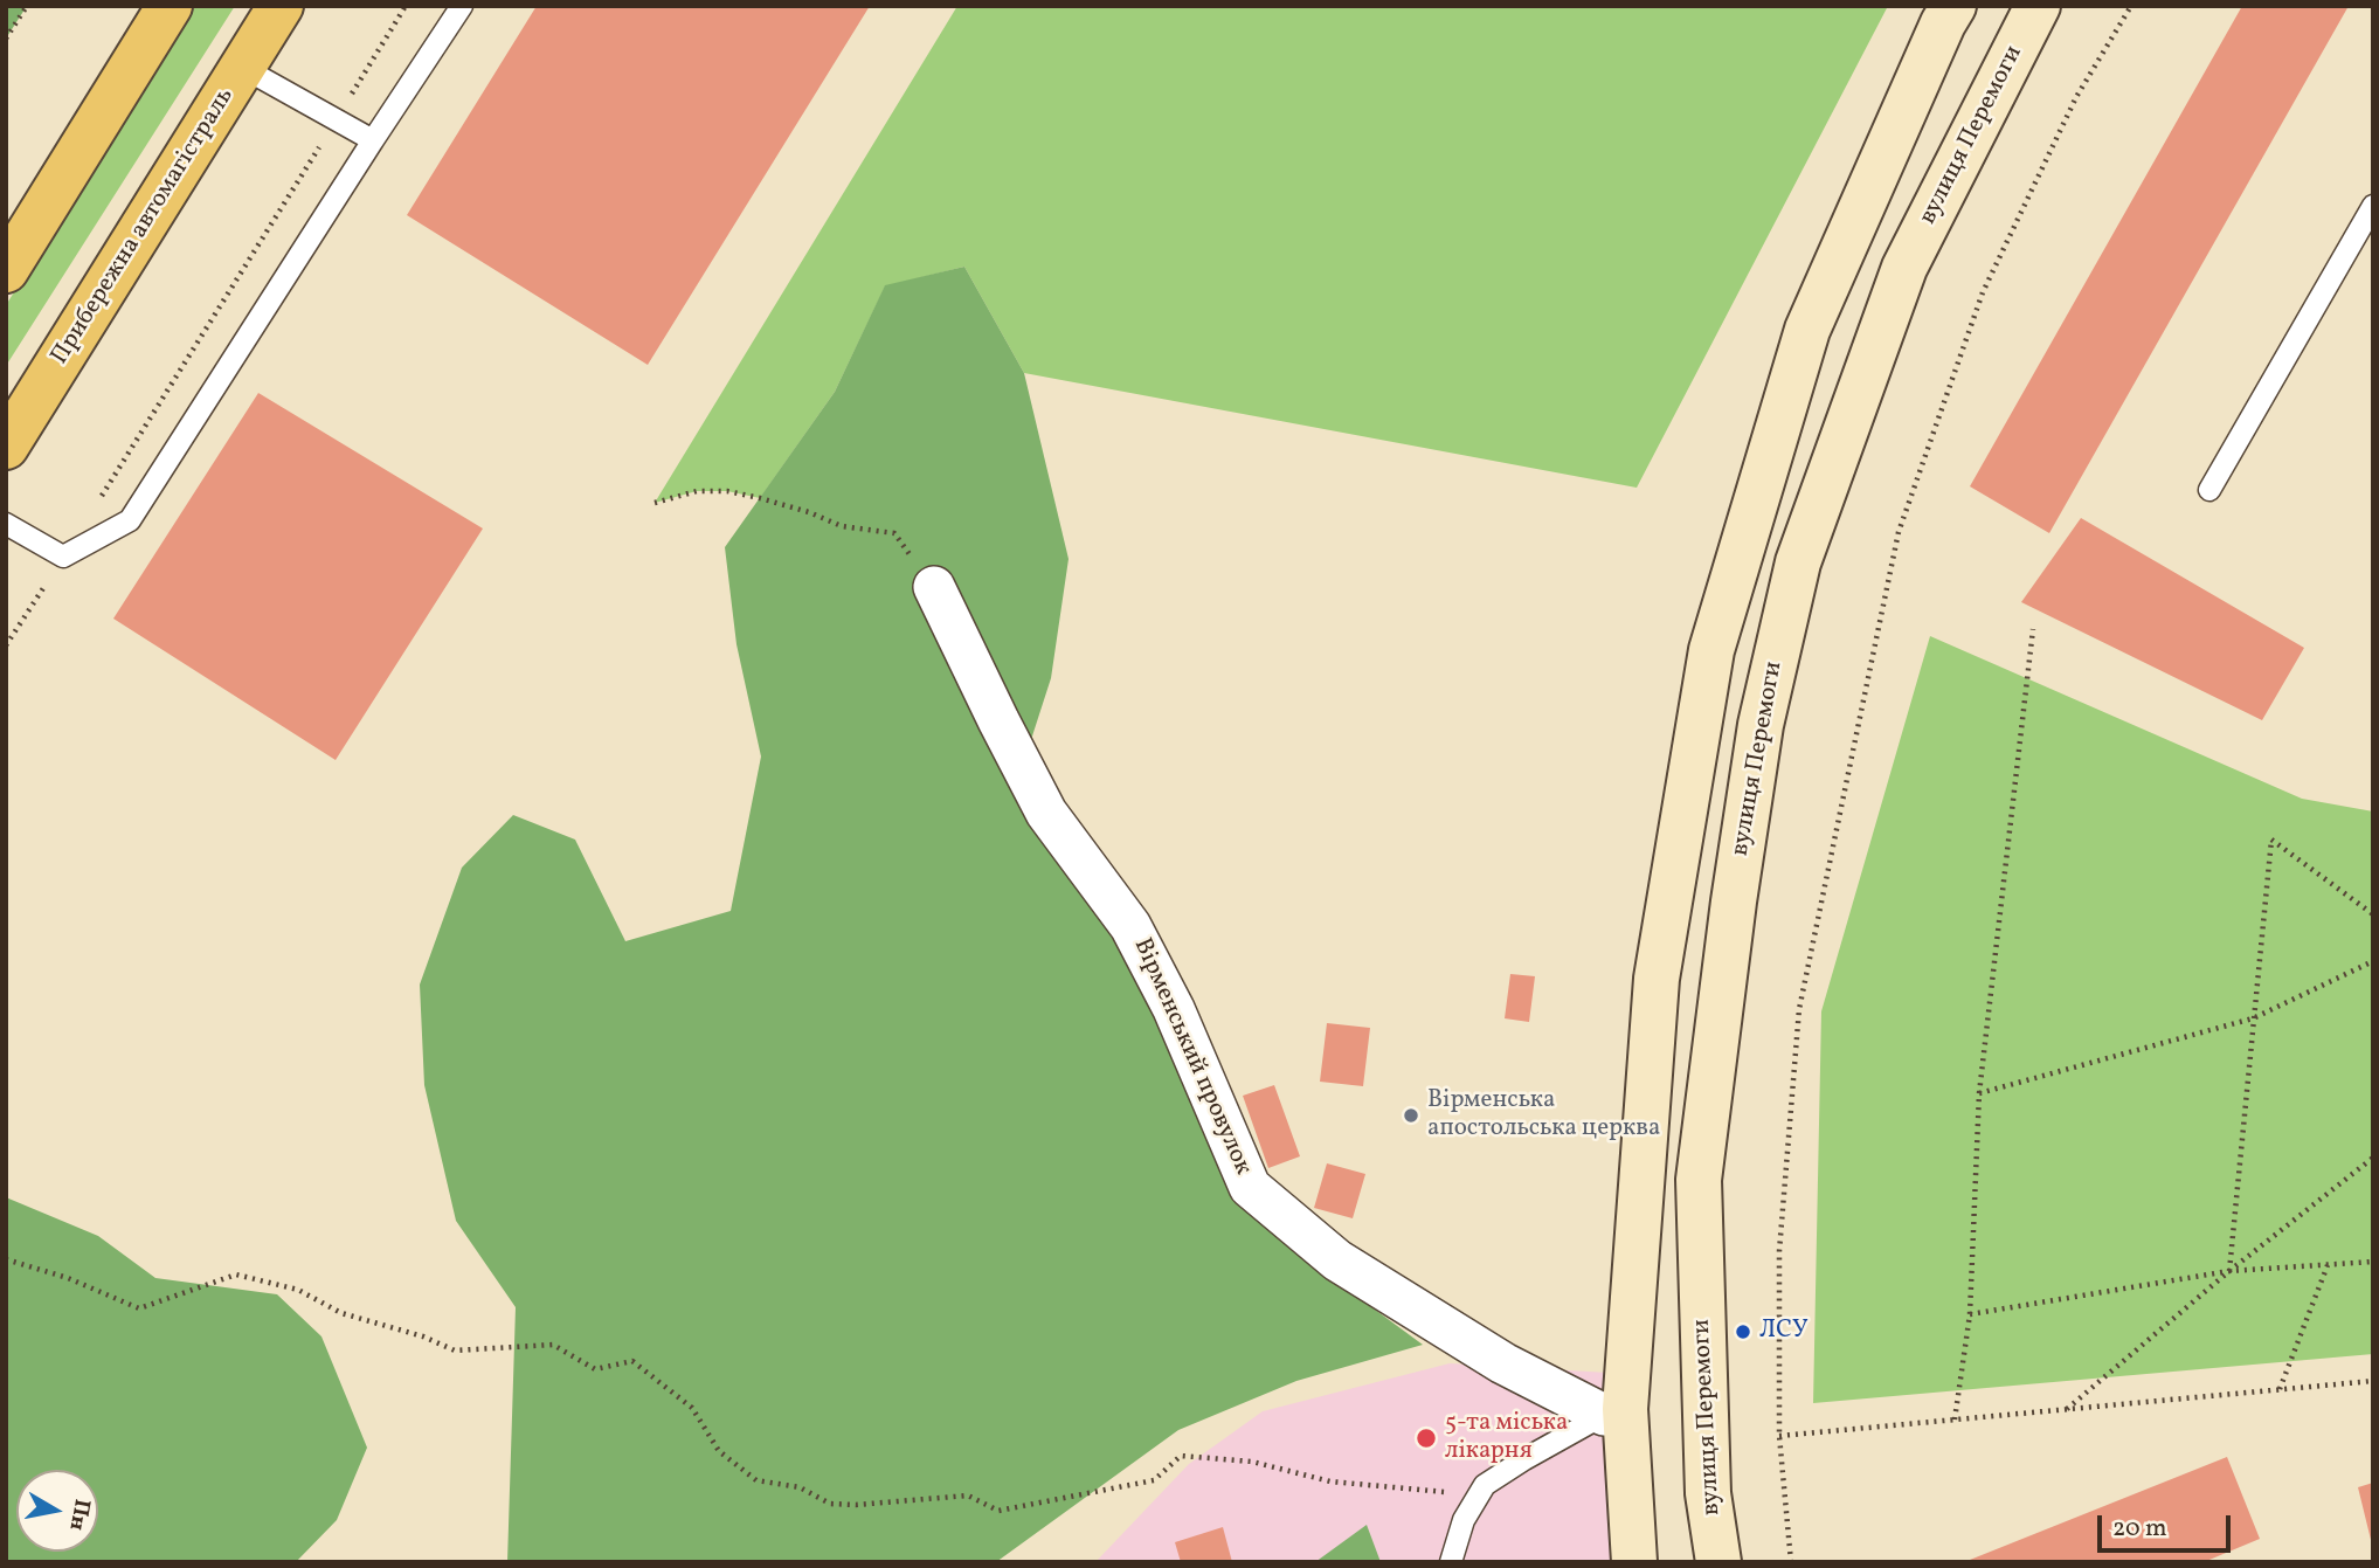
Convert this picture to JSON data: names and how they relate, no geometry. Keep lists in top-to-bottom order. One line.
{"streets":{"main road":["вулиця Перемоги","Прибережна автомагістраль"],"street":["Вірменський провулок"]},"places":["Вірменська апостольська церква","ЛСУ","5-та міська лікарня"],"scale_bar":"20 m","north":"right"}
